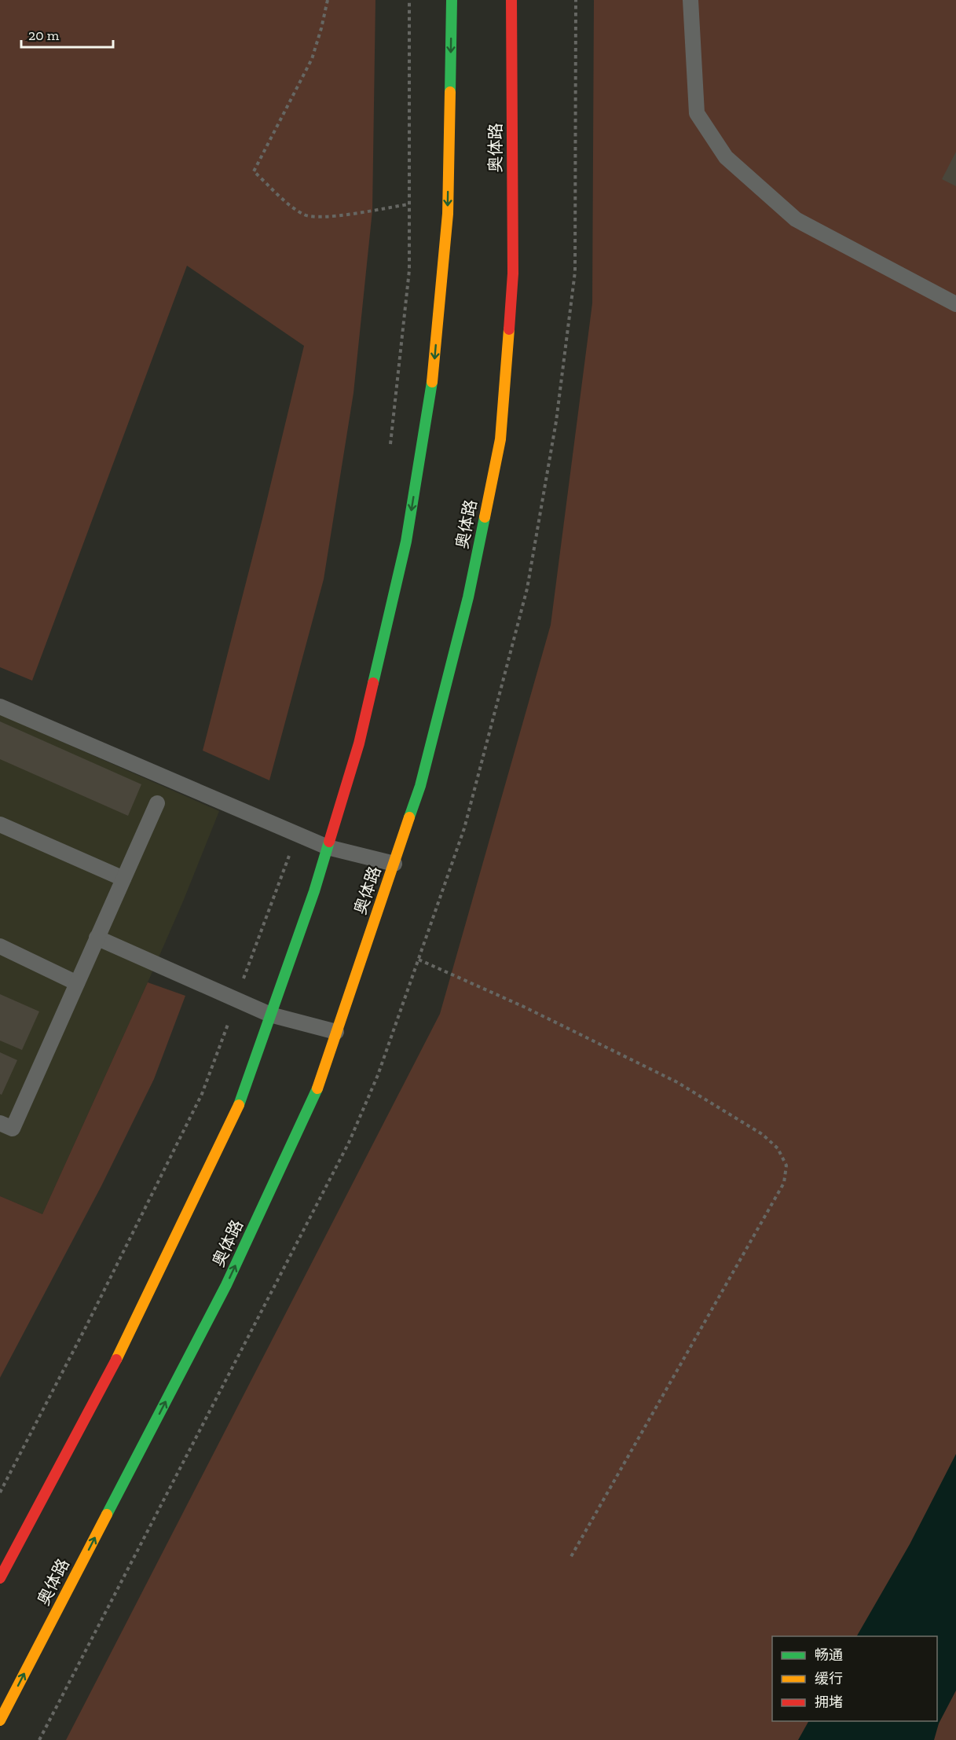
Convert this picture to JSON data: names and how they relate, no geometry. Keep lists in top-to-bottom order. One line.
{"streets":{"main road":["奥体路"]},"legend":["畅通","缓行","拥堵"],"scale_bar":"20 m"}
